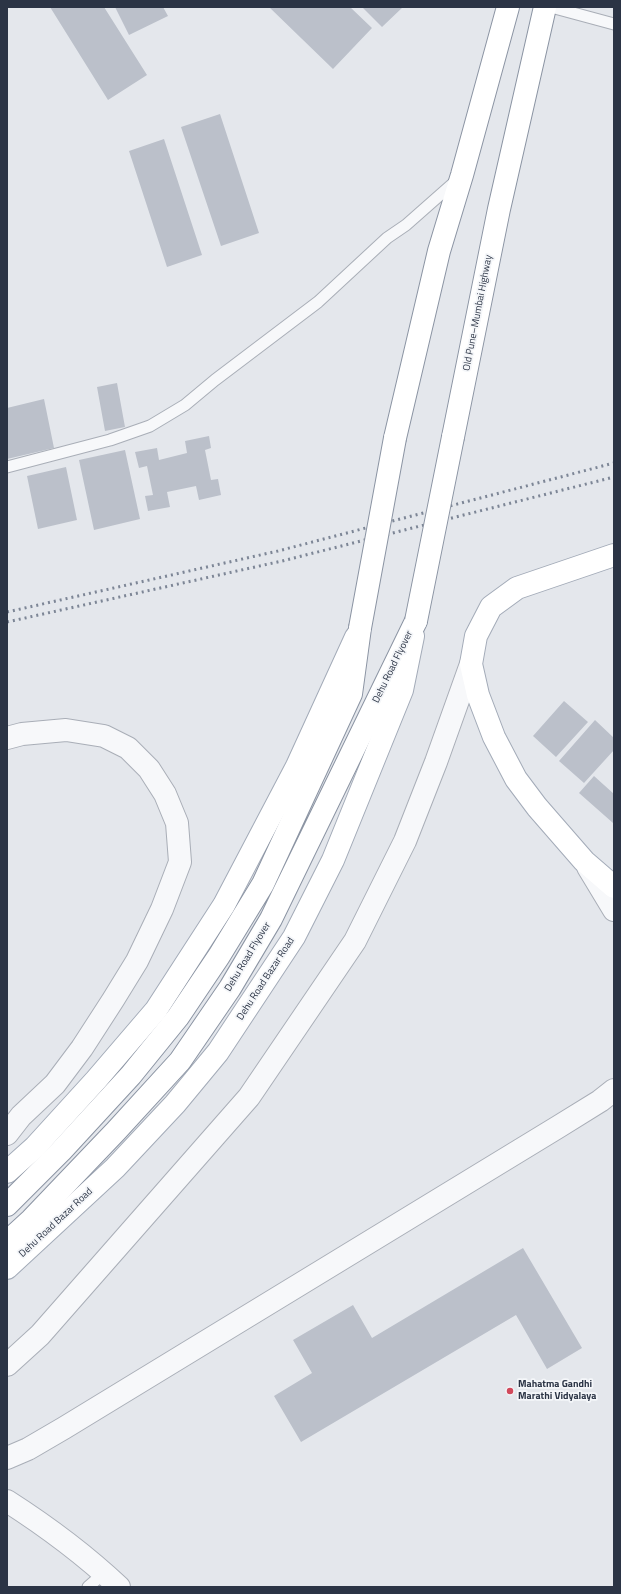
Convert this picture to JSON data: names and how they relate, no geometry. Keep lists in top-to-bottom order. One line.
{"streets":{"main road":["Old Pune–Mumbai Highway","Dehu Road Flyover","Dehu Road Bazar Road"]},"crossings":[["Old Pune–Mumbai Highway","Dehu Road Flyover"],["Old Pune–Mumbai Highway","Dehu Road Bazar Road"],["Dehu Road Flyover","Dehu Road Bazar Road"]],"places":["Mahatma Gandhi Marathi Vidyalaya"]}
